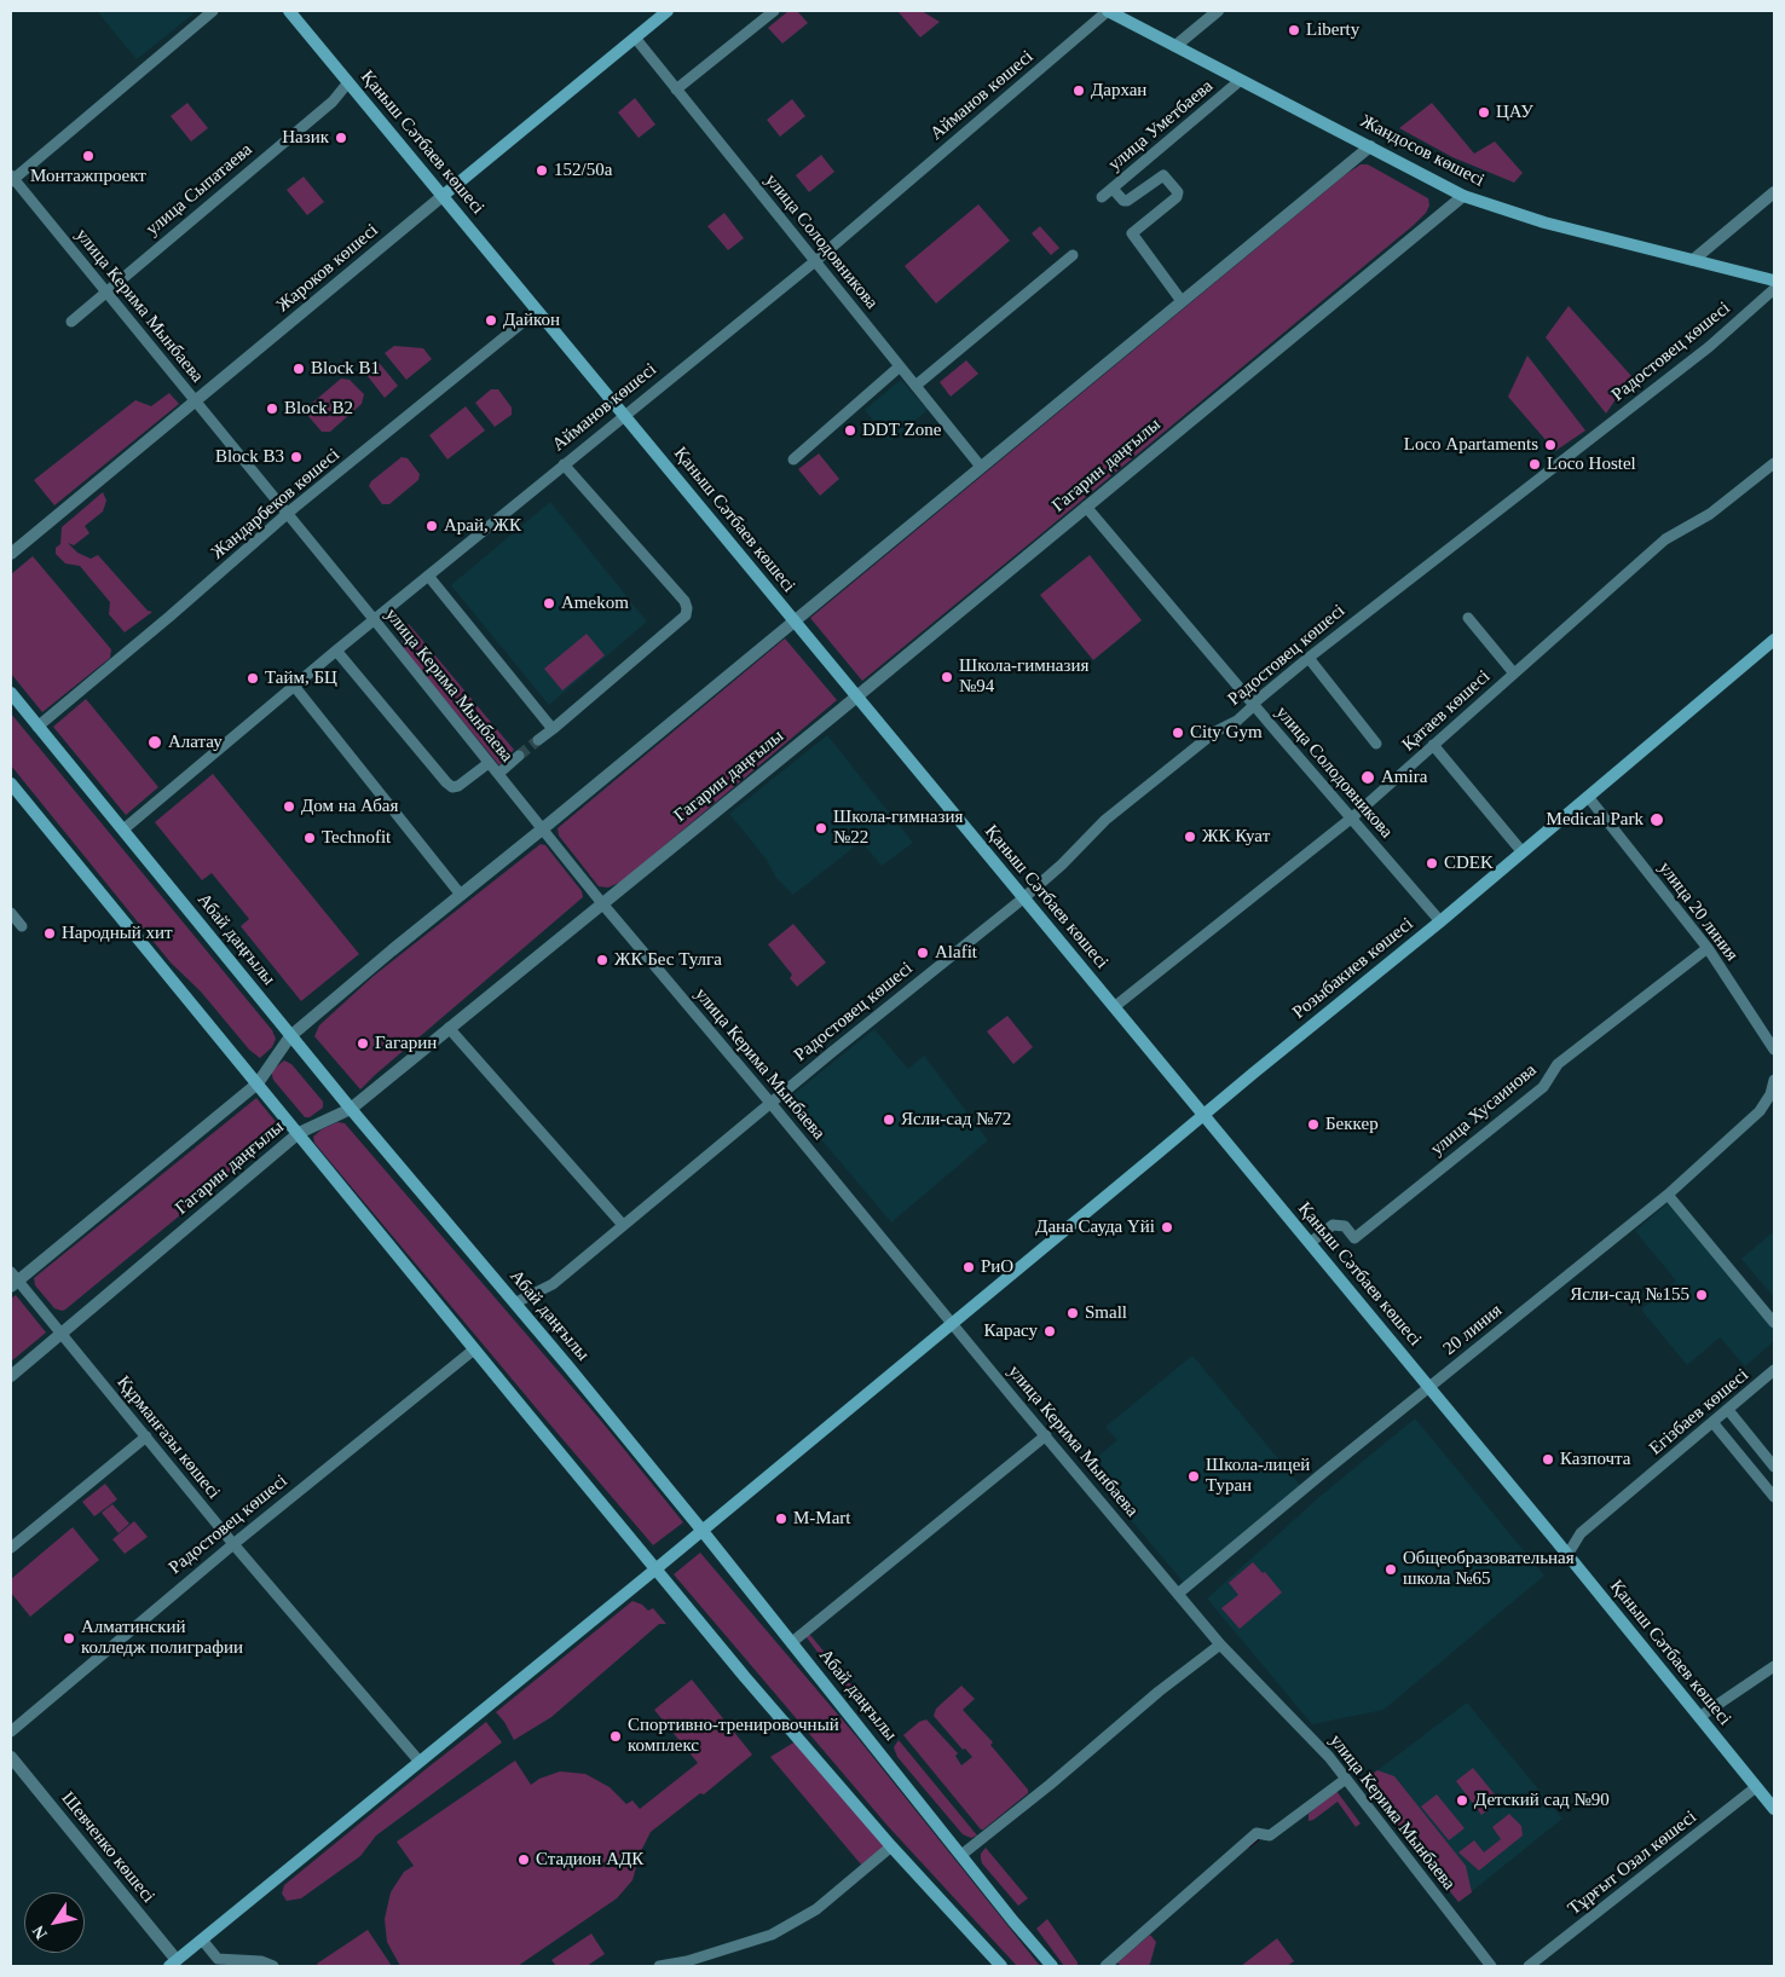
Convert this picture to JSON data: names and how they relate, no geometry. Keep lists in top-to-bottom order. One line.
{"streets":{"main road":["Қаныш Сәтбаев көшесі","Жандосов көшесі","Жароков көшесі","Абай даңғылы","Розыбакиев көшесі"],"street":["Айманов көшесі","улица Уметбаева","улица Сыпатаева","улица Солодовникова","улица Керима Мынбаева","Радостовец көшесі","Гагарин даңғылы","Жандарбеков көшесі","Қатаев көшесі","улица 20 линия","улица Хусаинова","20 линия","Егізбаев көшесі","Құрманғазы көшесі","Шевченко көшесі","Тұрғыт Озал көшесі"]},"crossings":[["Айманов көшесі","Қаныш Сәтбаев көшесі"],["Айманов көшесі","Жандосов көшесі"],["Айманов көшесі","улица Солодовникова"],["Айманов көшесі","улица Керима Мынбаева"],["Айманов көшесі","Абай даңғылы"],["улица Уметбаева","Жандосов көшесі"],["Қаныш Сәтбаев көшесі","улица Сыпатаева"],["Қаныш Сәтбаев көшесі","Жароков көшесі"],["Қаныш Сәтбаев көшесі","Радостовец көшесі"],["Қаныш Сәтбаев көшесі","Гагарин даңғылы"],["Қаныш Сәтбаев көшесі","Жандарбеков көшесі"],["Қаныш Сәтбаев көшесі","Қатаев көшесі"],["Қаныш Сәтбаев көшесі","Розыбакиев көшесі"],["Қаныш Сәтбаев көшесі","улица Хусаинова"],["Қаныш Сәтбаев көшесі","20 линия"],["Қаныш Сәтбаев көшесі","Егізбаев көшесі"],["Қаныш Сәтбаев көшесі","Тұрғыт Озал көшесі"],["Жандосов көшесі","Гагарин даңғылы"],["улица Сыпатаева","улица Керима Мынбаева"],["улица Солодовникова","Жароков көшесі"],["улица Солодовникова","Радостовец көшесі"],["улица Солодовникова","Гагарин даңғылы"],["улица Солодовникова","Қатаев көшесі"],["улица Солодовникова","Розыбакиев көшесі"],["Жароков көшесі","улица Керима Мынбаева"],["улица Керима Мынбаева","Радостовец көшесі"],["улица Керима Мынбаева","Гагарин даңғылы"],["улица Керима Мынбаева","Жандарбеков көшесі"],["улица Керима Мынбаева","Розыбакиев көшесі"],["улица Керима Мынбаева","20 линия"],["Радостовец көшесі","Абай даңғылы"],["Радостовец көшесі","Құрманғазы көшесі"],["Гагарин даңғылы","Абай даңғылы"],["Гагарин даңғылы","Құрманғазы көшесі"],["Жандарбеков көшесі","Абай даңғылы"],["улица 20 линия","Розыбакиев көшесі"],["улица 20 линия","улица Хусаинова"],["Абай даңғылы","Розыбакиев көшесі"]],"places":["Liberty","Дархан","ЦАУ","Назик","Монтажпроект","152/50a","Дайкон","Block B1","Block B2","DDT Zone","Loco Apartaments","Block B3","Loco Hostel","Арай, ЖК","Amekom","Школа-гимназия №94","Тайм, БЦ","City Gym","Алатау","Amira","Дом на Абая","Medical Park","Школа-гимназия №22","ЖК Куат","Technofit","CDEK","Народный хит","Alafit","ЖК Бес Тулга","Гагарин","Ясли-сад №72","Беккер","Дана Сауда Үйі","РиО","Ясли-сад №155","Small","Карасу","Казпочта","Школа-лицей Туран","M-Mart","Общеобразовательная школа №65","Алматинский колледж полиграфии","Спортивно-тренировочный комплекс","Детский сад №90","Стадион АДК"],"north":"bottom left"}
